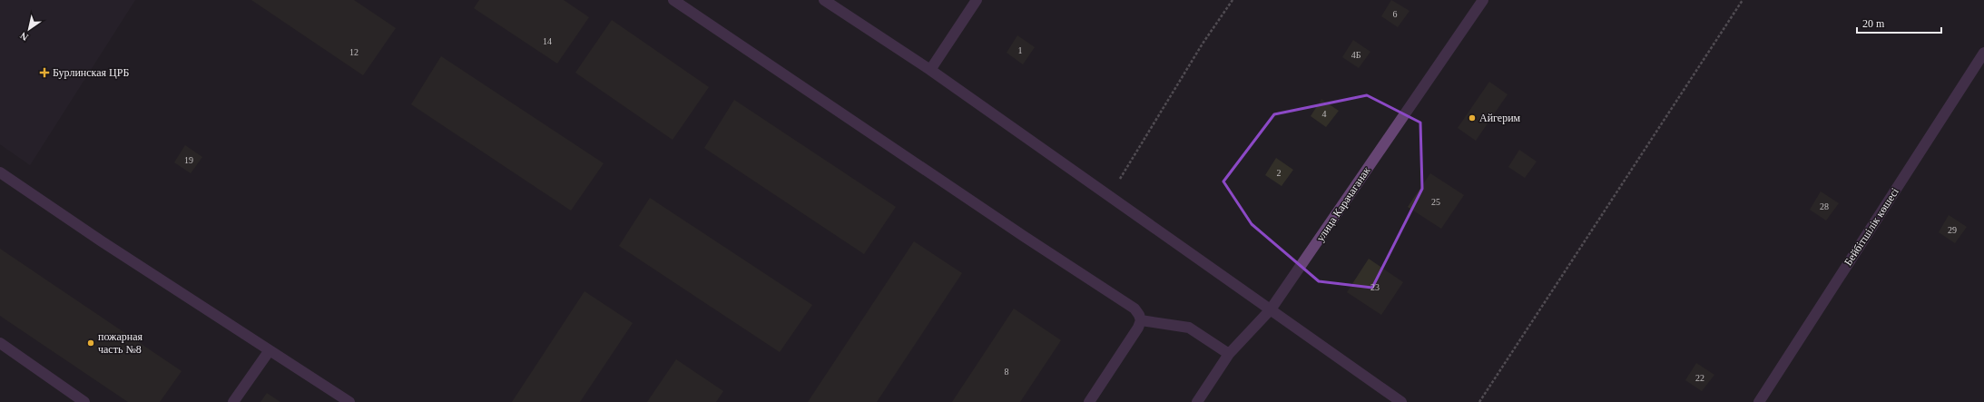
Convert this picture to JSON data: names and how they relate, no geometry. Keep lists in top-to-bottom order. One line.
{"streets":{"street":["улица Карачаганак","Бейбітшілік көшесі"]},"places":{"health":["Бурлинская ЦРБ"],"other":["Айгерим","пожарная часть №8"]},"house_numbers":["6","14","1","12","4Б","4","19","2","25","28","29","23","8","22"],"scale_bar":"20 m","north":"bottom left"}
